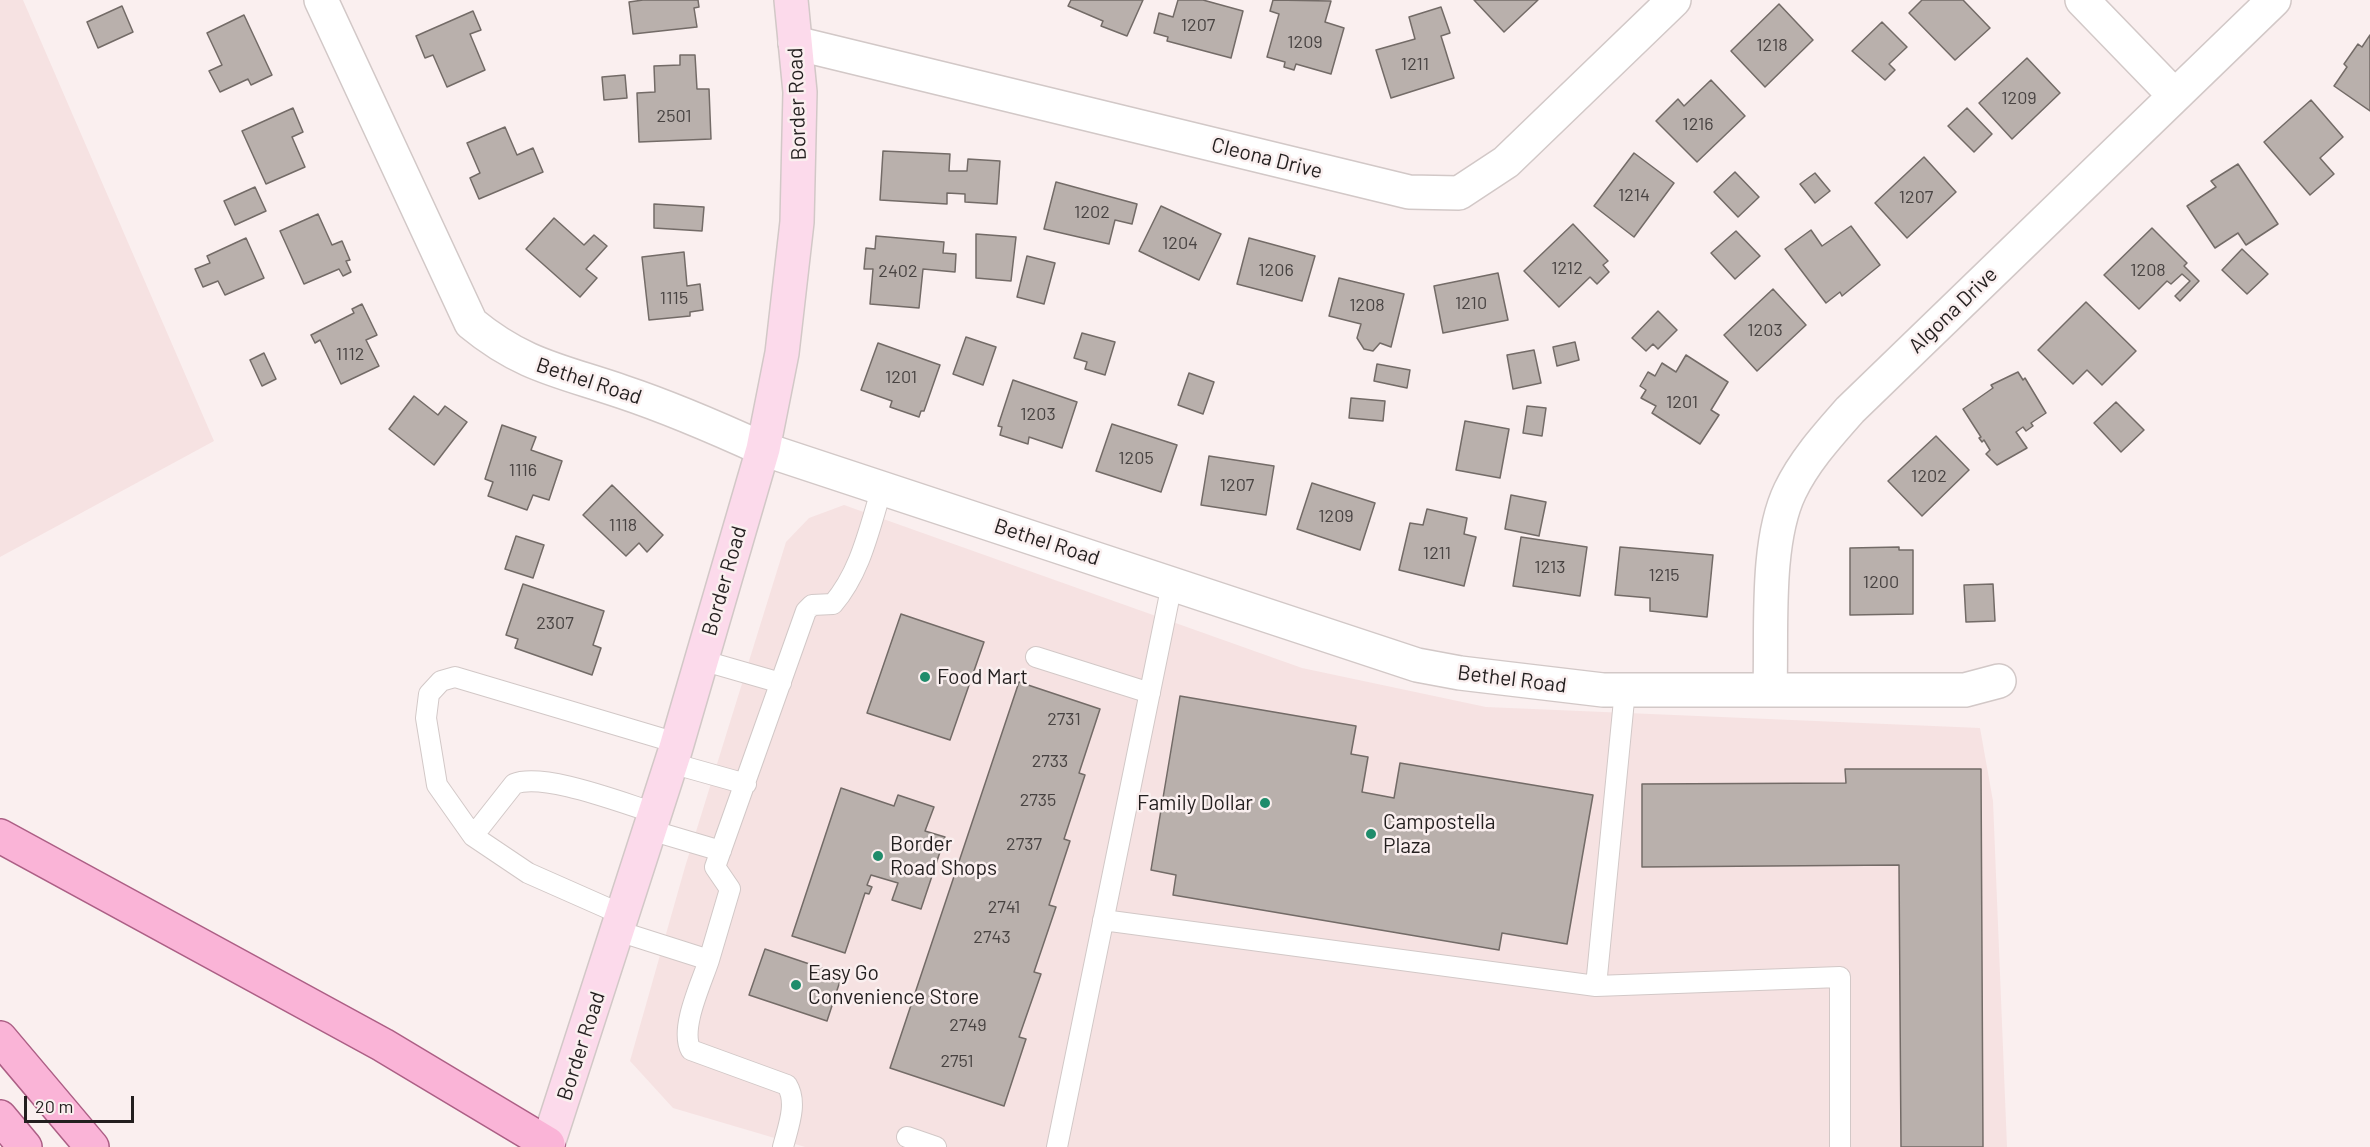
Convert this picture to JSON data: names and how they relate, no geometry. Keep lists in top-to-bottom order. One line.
{"streets":{"street":["Border Road","Cleona Drive","Algona Drive","Bethel Road"]},"crossings":[["Border Road","Cleona Drive"],["Border Road","Bethel Road"],["Algona Drive","Bethel Road"]],"places":["Food Mart","Family Dollar","Campostella Plaza","Border Road Shops","Easy Go Convenience Store"],"house_numbers":["1207","1209","1218","1211","1209","2501","1216","1214","1207","1202","1204","1212","1206","1208","2402","1115","1210","1208","1203","1112","1201","1201","1203","1205","1116","1202","1207","1209","1118","1211","1213","1215","1200","2307","2731","2733","2735","2737","2741","2743","2749","2751"],"scale_bar":"20 m"}
